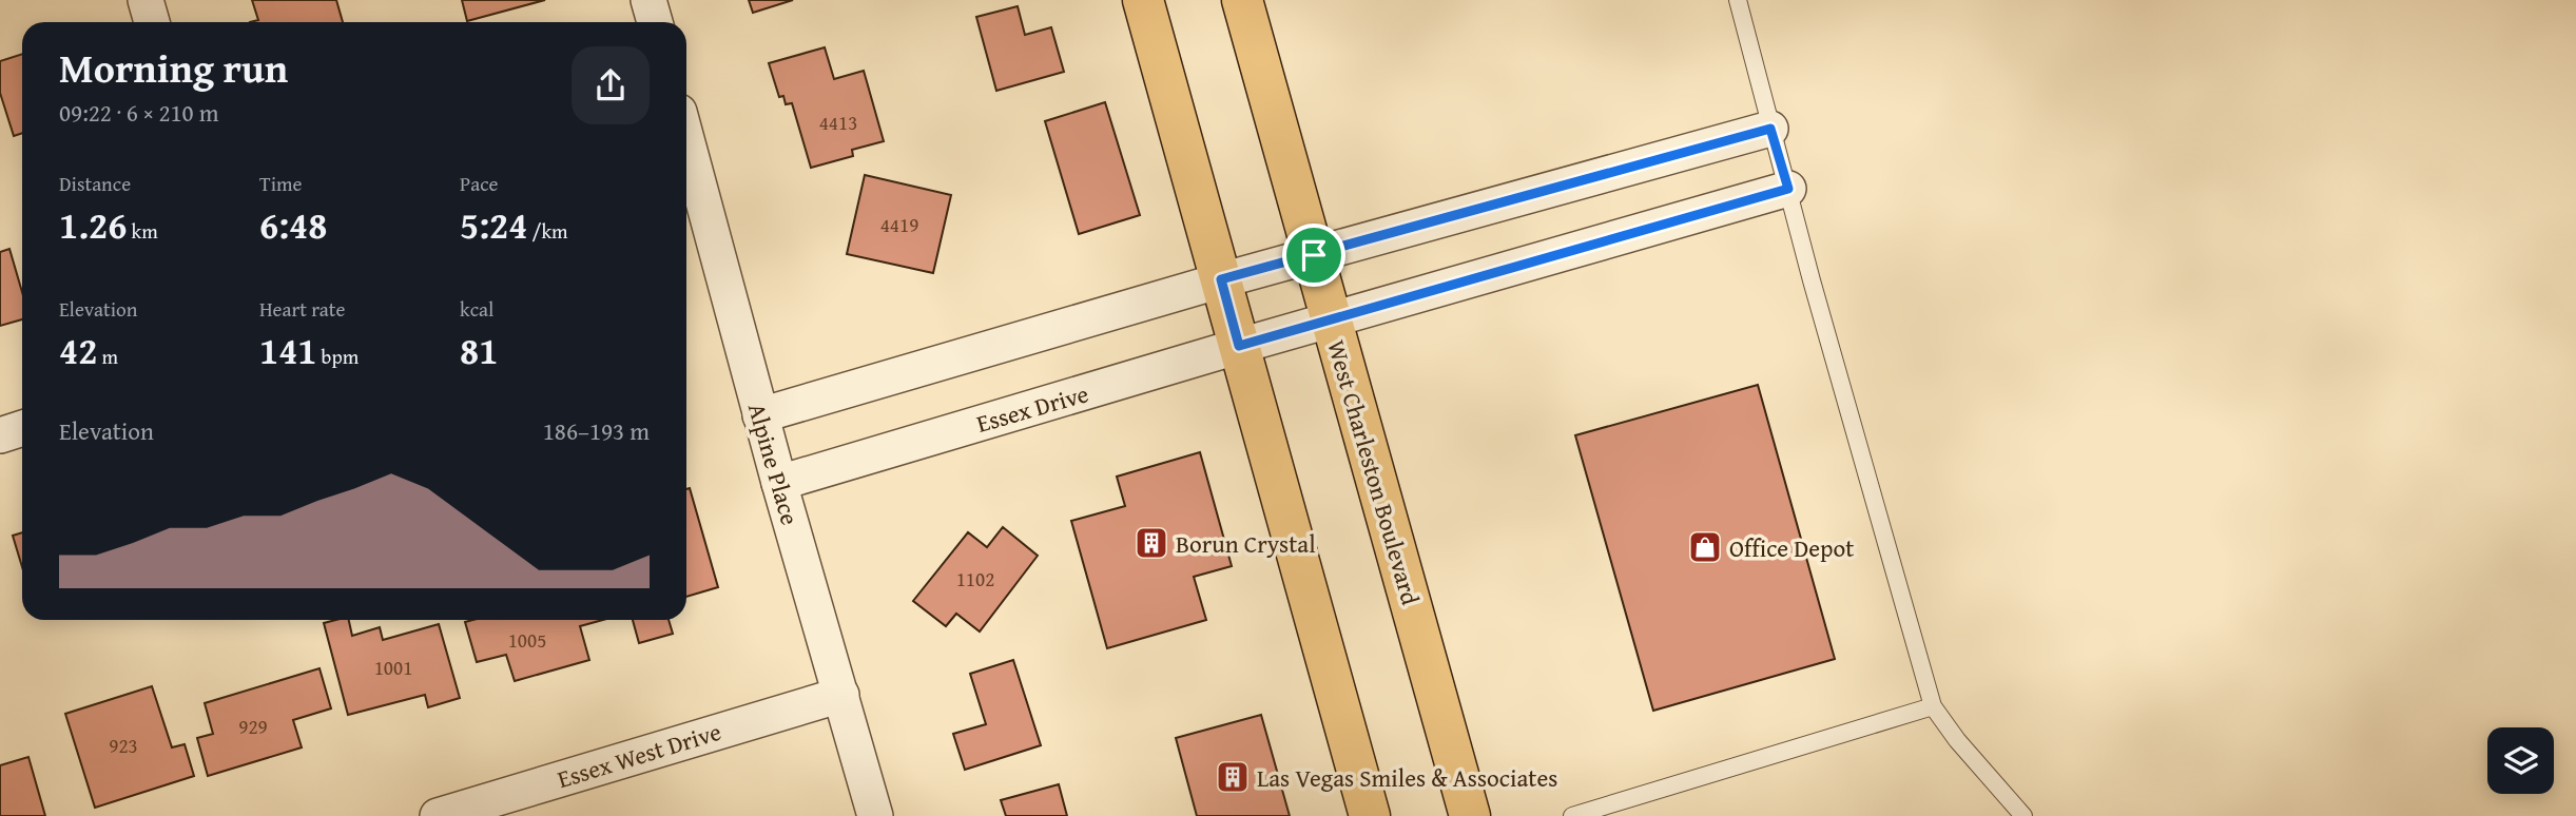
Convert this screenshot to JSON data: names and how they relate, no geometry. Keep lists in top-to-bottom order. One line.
{"streets":{"main road":["West Charleston Boulevard"],"street":["Essex Drive","Alpine Place","Essex West Drive"]},"crossings":[["Essex Drive","Alpine Place"],["Essex Drive","West Charleston Boulevard"],["Alpine Place","Essex West Drive"]],"places":{"building":["Borun Crystal","Las Vegas Smiles & Associates"],"shop":["Office Depot"]},"house_numbers":["4413","4419","1102","1005","1001","929","923"],"page":{"heading":["Morning run","09:22 · 6 × 210 m"],"stats":[["Distance","1.26 km"],["Time","6:48"],["Pace","5:24 /km"],["Elevation","42 m"],["Heart rate","141 bpm"],["kcal","81"]],"chart":["Elevation","186–193 m"]}}
